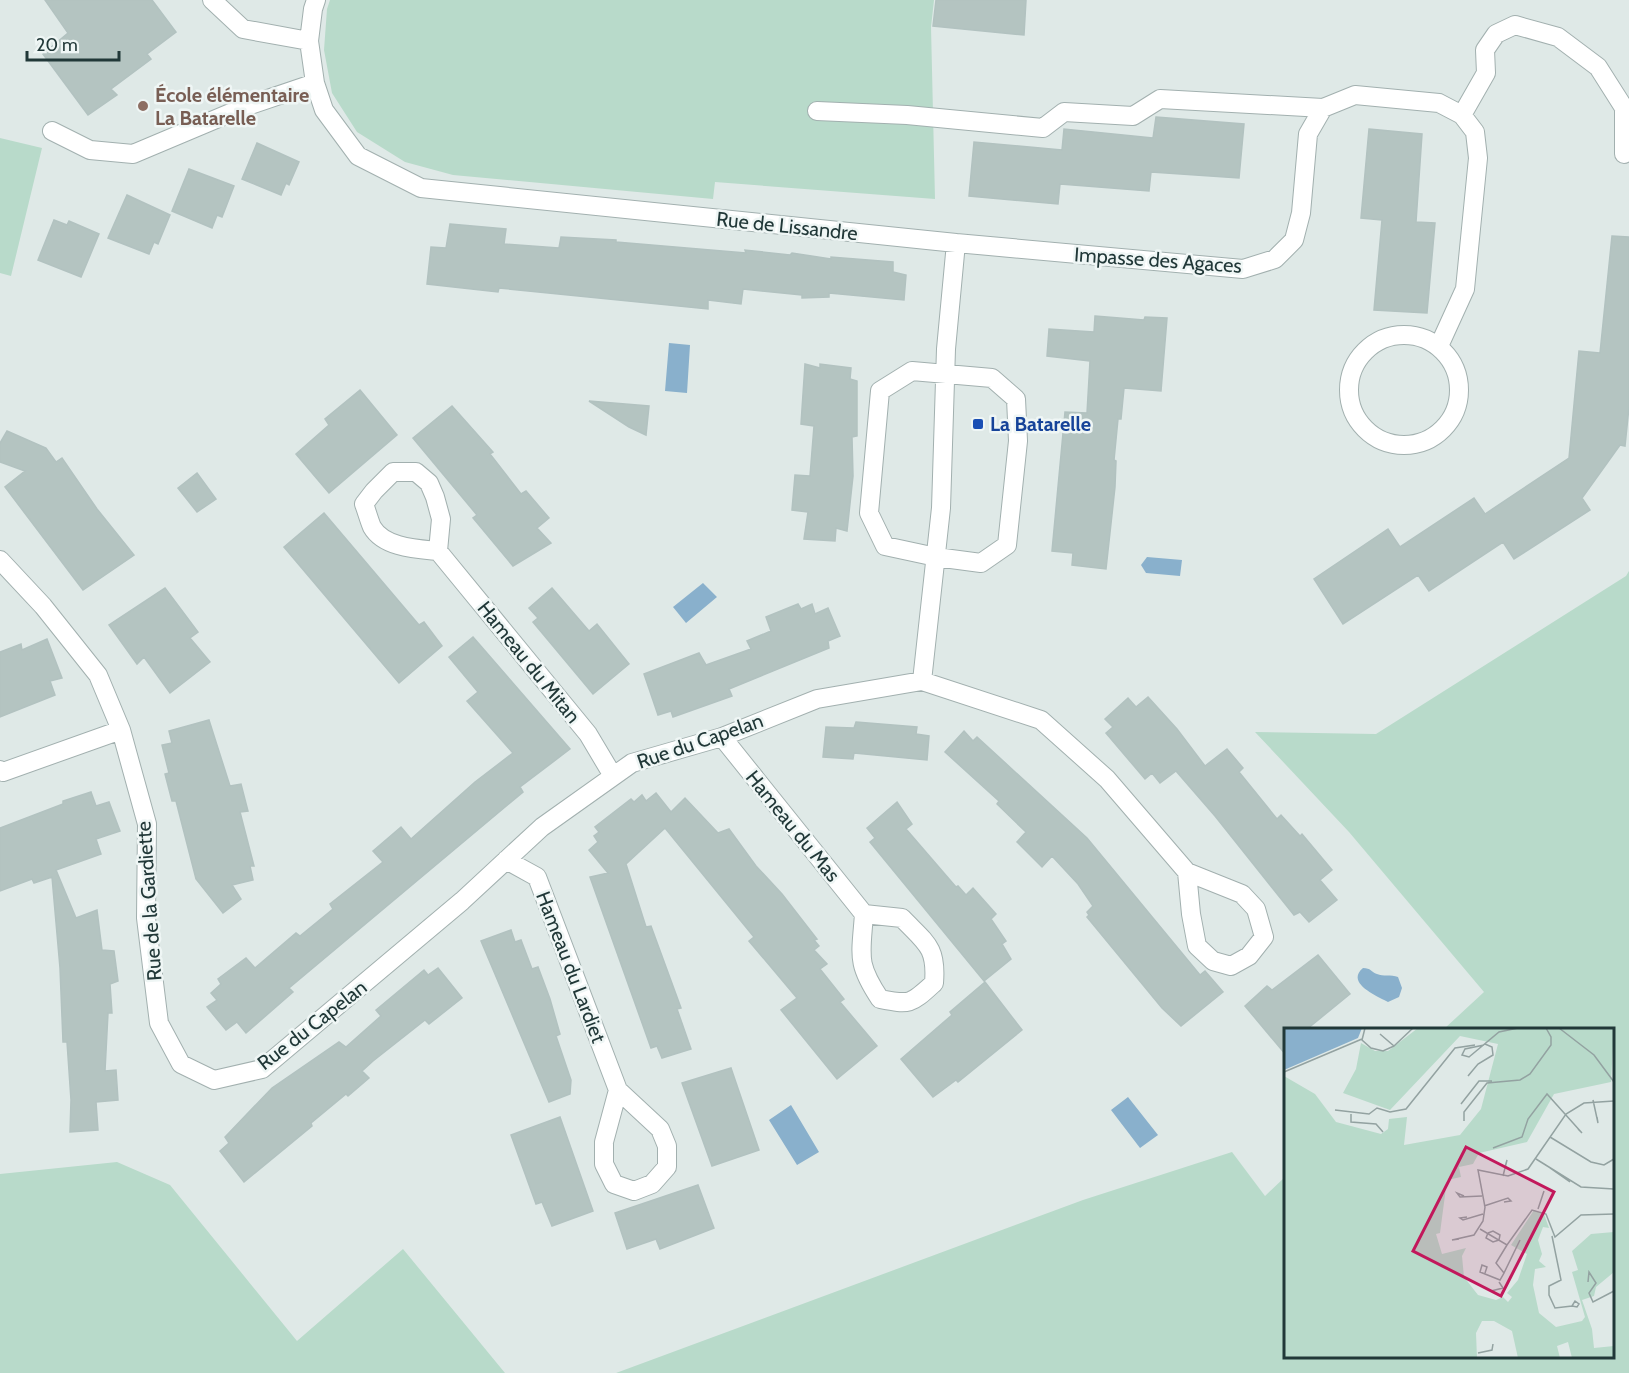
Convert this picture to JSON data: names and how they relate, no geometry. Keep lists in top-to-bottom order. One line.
{"streets":{"street":["Rue de Lissandre","Impasse des Agaces","Hameau du Mitan","Rue du Capelan","Hameau du Mas","Rue de la Gardiette","Hameau du Lardiet"]},"crossings":[["Rue de Lissandre","Impasse des Agaces"],["Hameau du Mitan","Rue du Capelan"],["Rue du Capelan","Hameau du Mas"],["Rue du Capelan","Rue de la Gardiette"],["Rue du Capelan","Hameau du Lardiet"]],"places":{"other":["École élémentaire La Batarelle"],"transit":["La Batarelle"]},"scale_bar":"20 m"}
